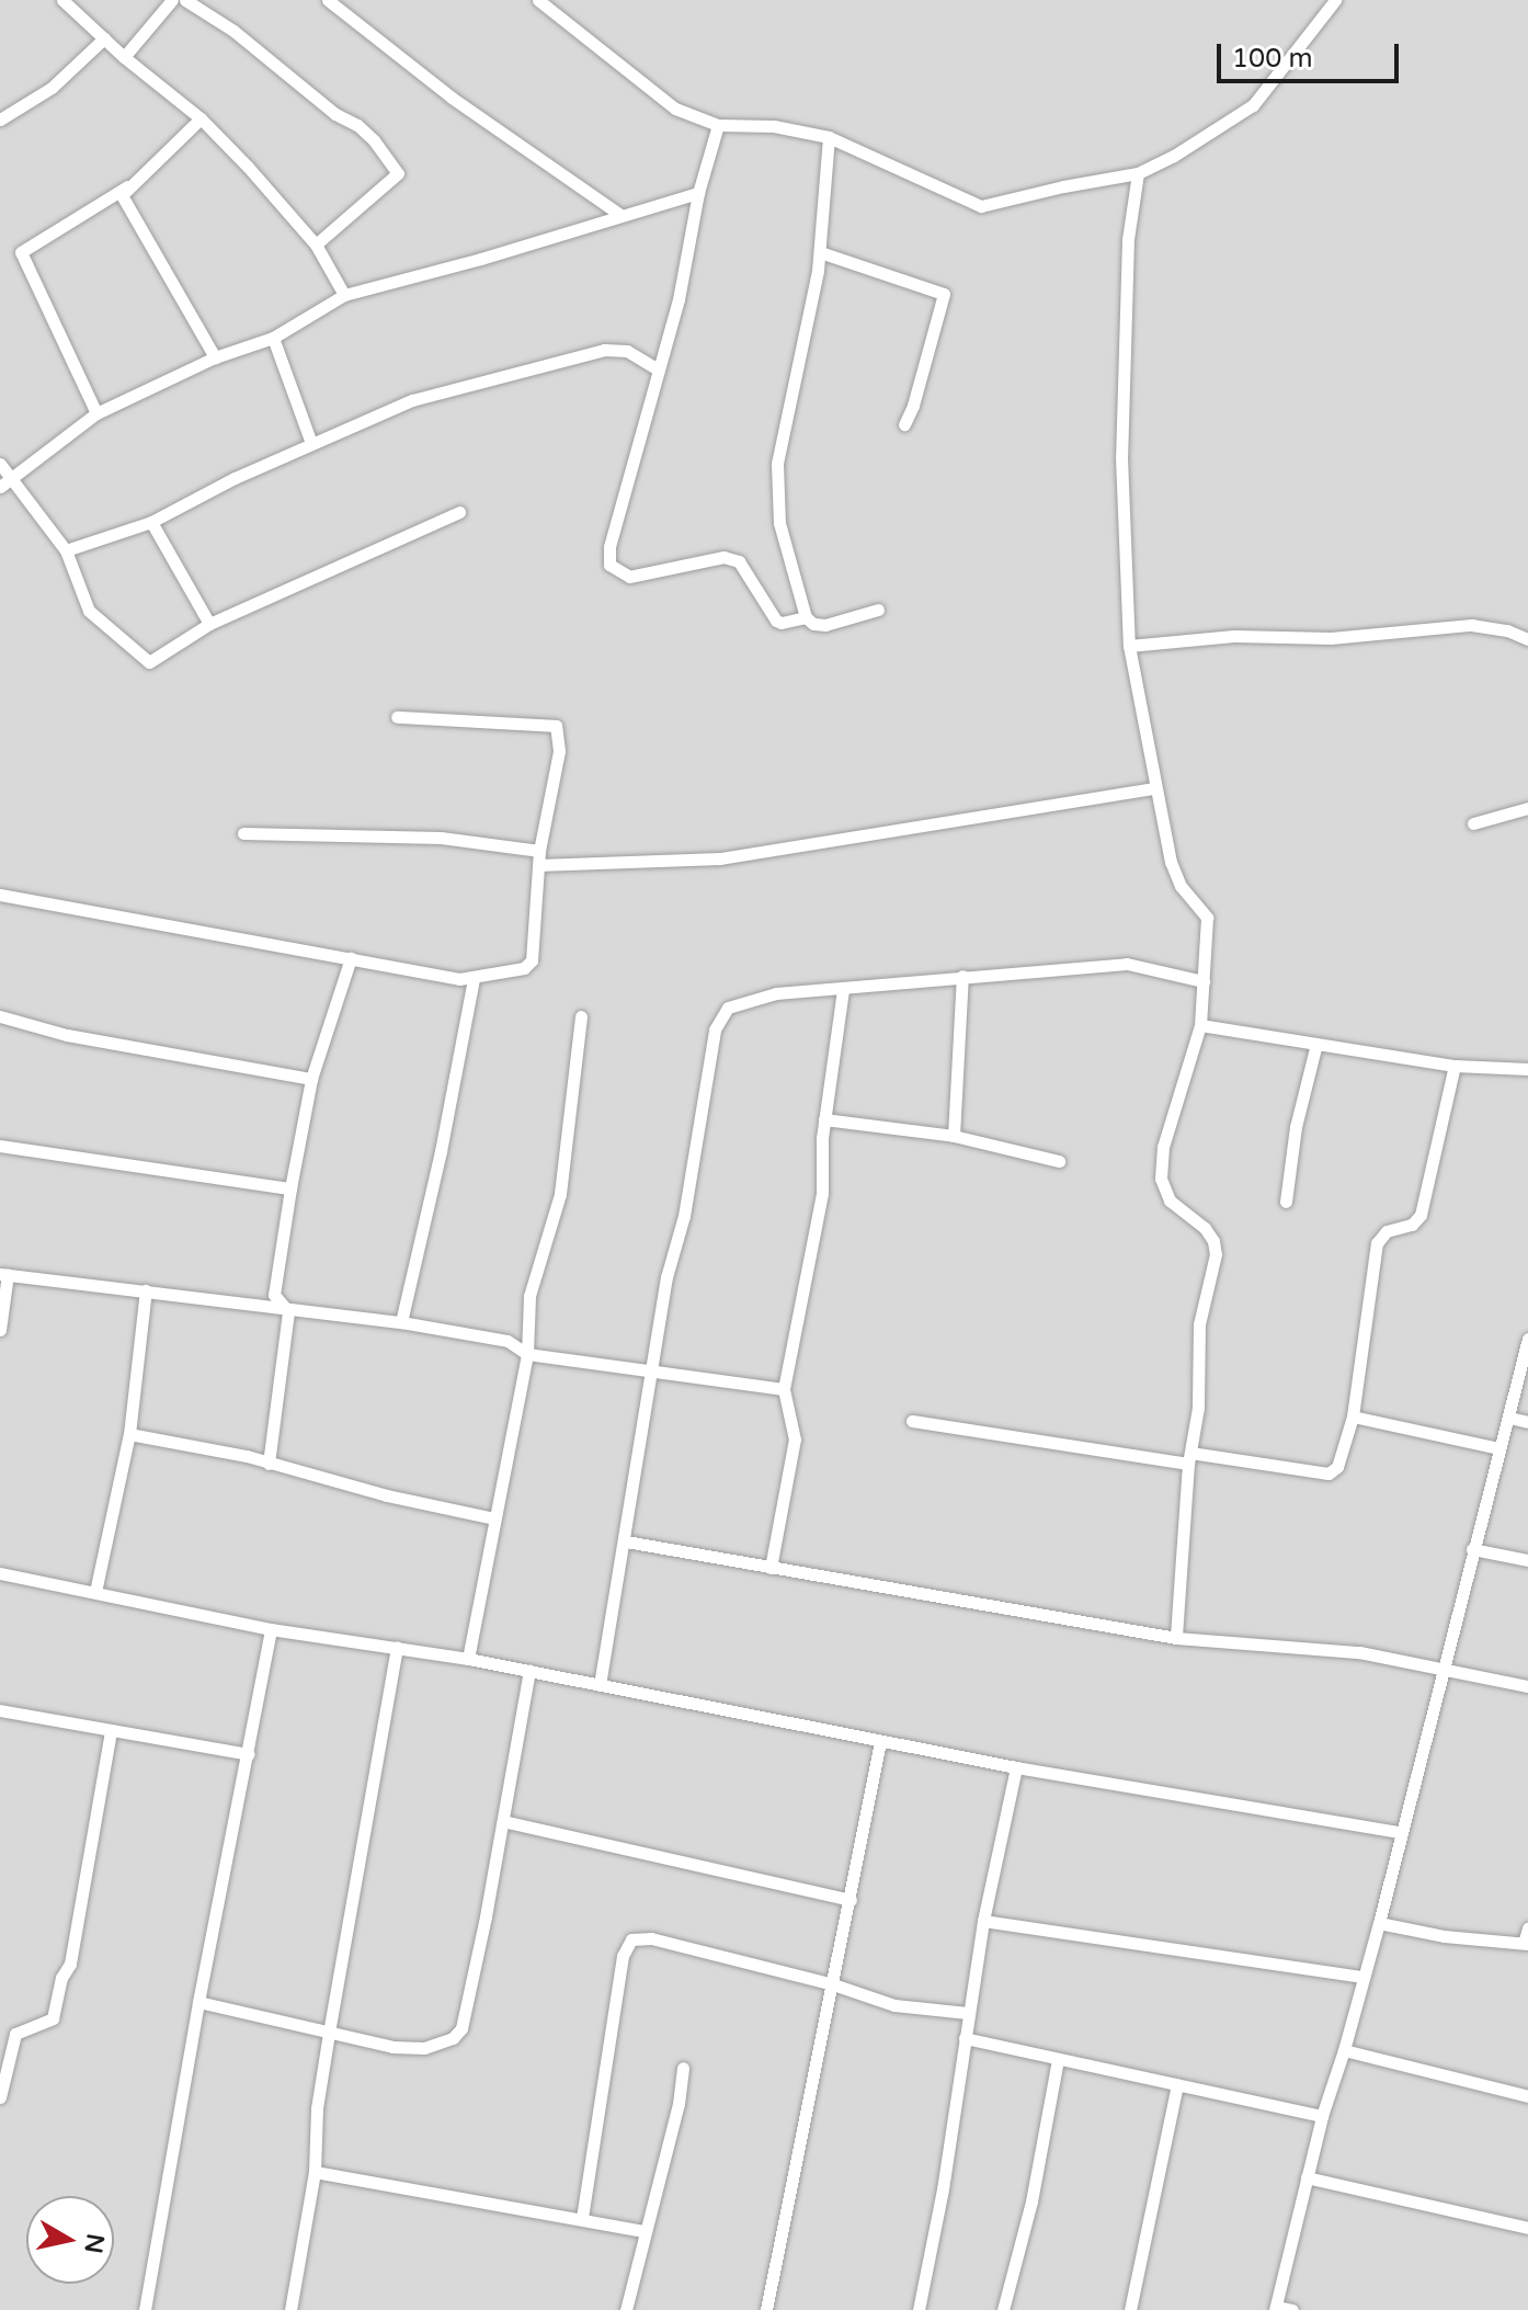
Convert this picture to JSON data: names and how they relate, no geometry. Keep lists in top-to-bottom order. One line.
{"scale_bar":"100 m","north":"right"}
